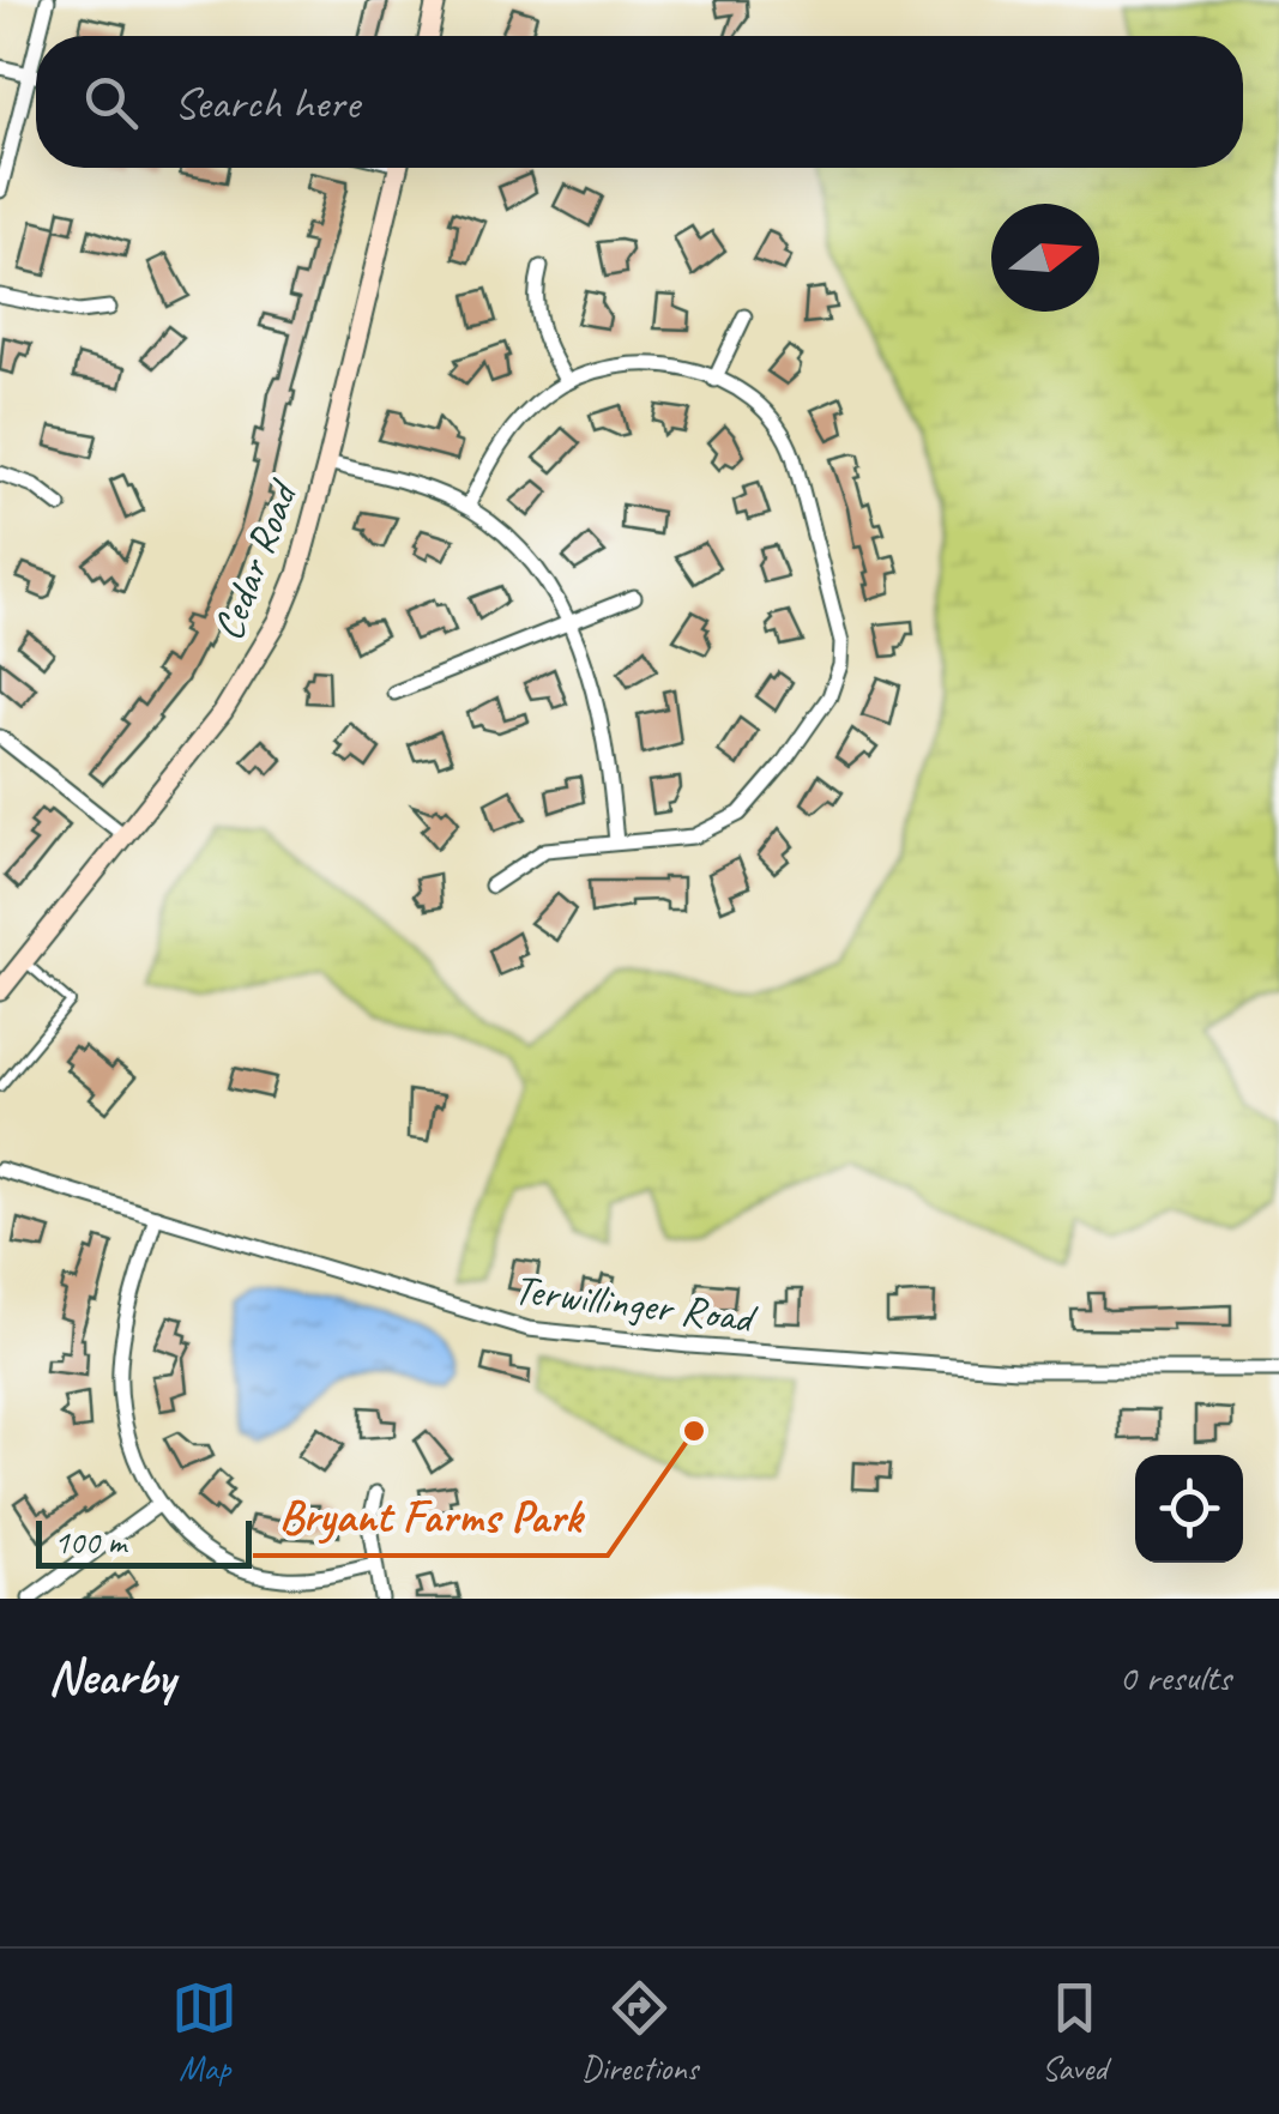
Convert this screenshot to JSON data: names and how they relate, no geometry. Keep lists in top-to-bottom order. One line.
{"streets":{"street":["Cedar Road","Terwillinger Road"]},"places":["Bryant Farms Park"],"scale_bar":"100 m","north":"right","page":{"search":"Search here","scale":"100 m","heading":["Nearby","0 results"],"nav":["Map","Directions","Saved"]}}
